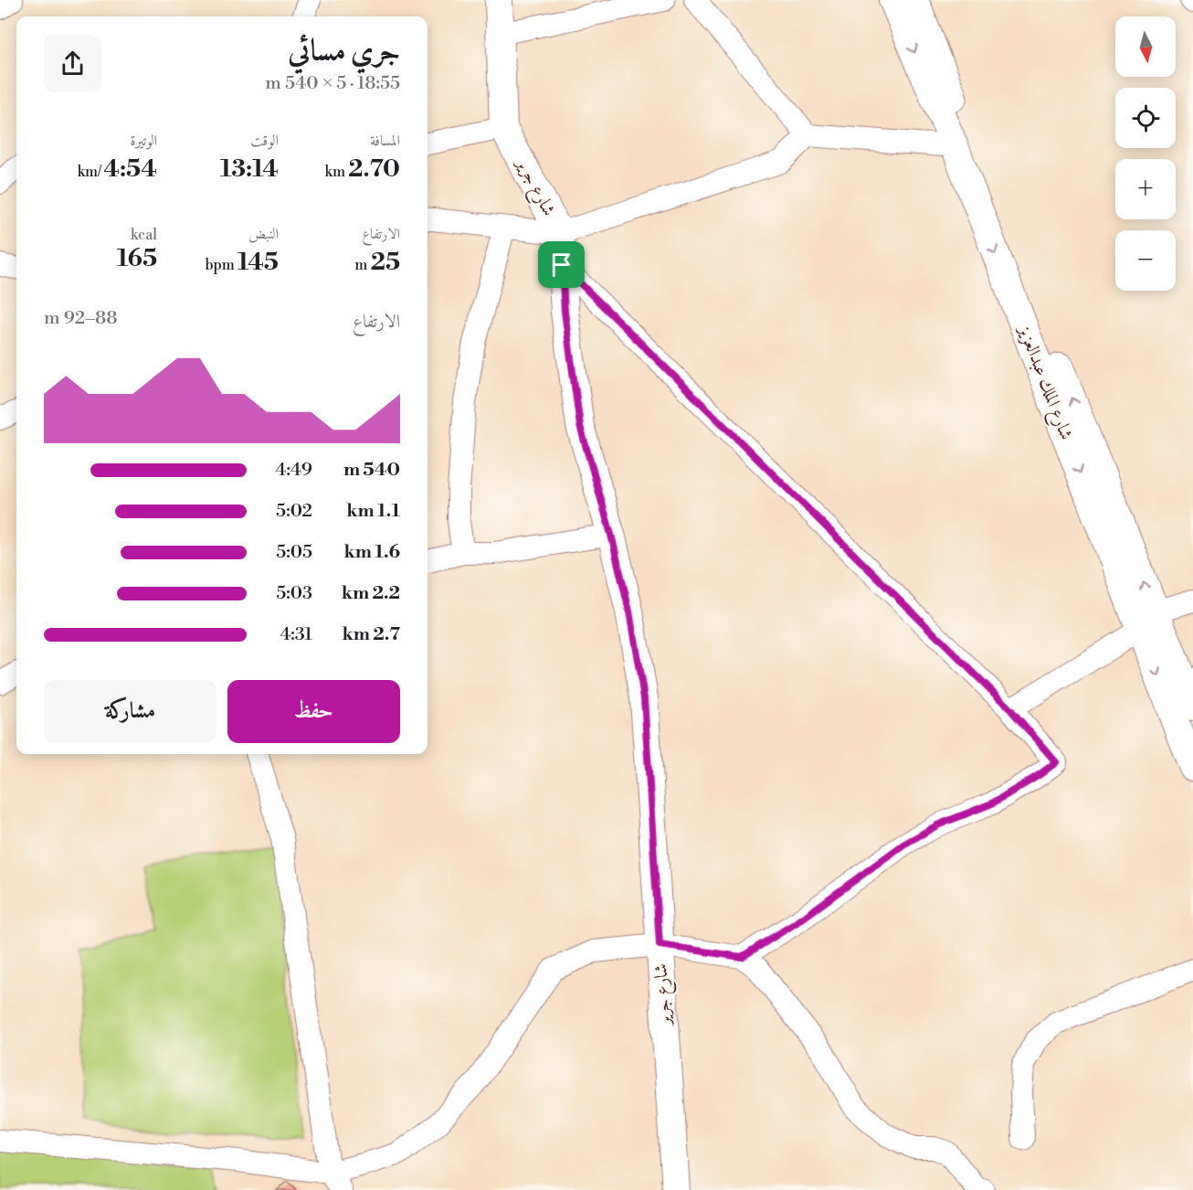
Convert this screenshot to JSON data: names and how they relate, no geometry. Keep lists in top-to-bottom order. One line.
{"streets":{"street":["شارع جرير","شارع الملك عبدالعزيز"]},"north":"bottom","page":{"map_buttons":["+","−"],"heading":["جري مسائي","18:55 · 5 × 540 m"],"stats":[["المسافة","2.70 km"],["الوقت","13:14"],["الوتيرة","4:54 /km"],["الارتفاع","25 m"],["النبض","145 bpm"],["kcal","165"]],"chart":["الارتفاع","88–92 m"],"list":[{"name":"540 m","note":"4:49"},{"name":"1.1 km","note":"5:02"},{"name":"1.6 km","note":"5:05"},{"name":"2.2 km","note":"5:03"},{"name":"2.7 km","note":"4:31"}],"buttons":["حفظ","مشاركة"]}}
